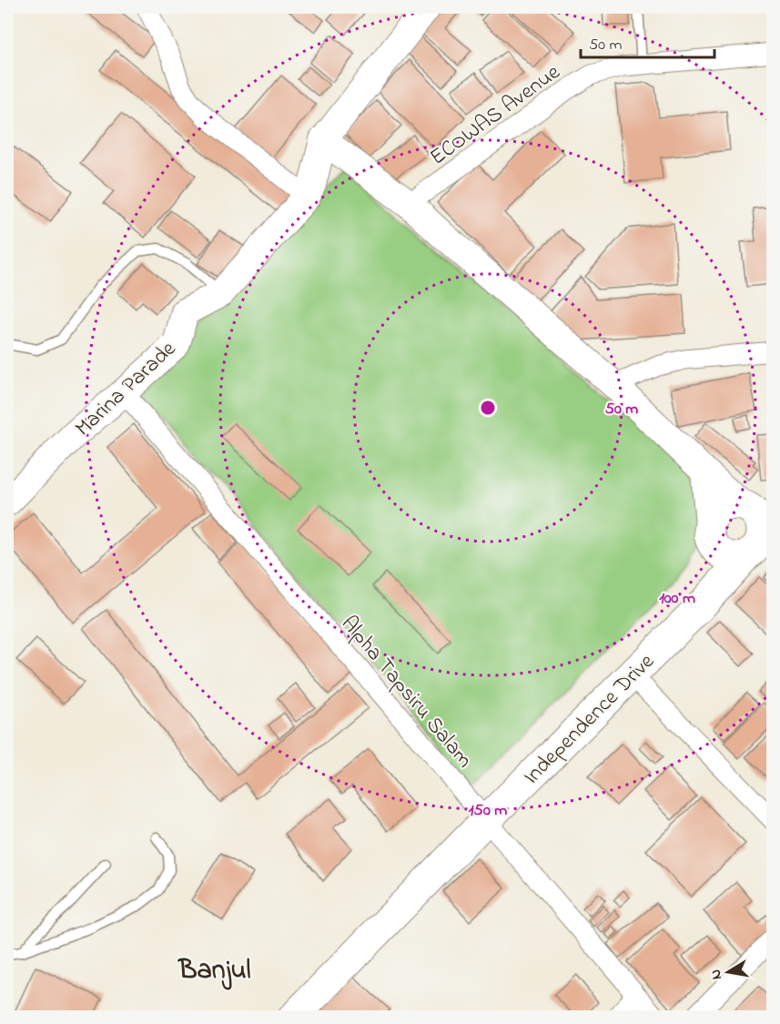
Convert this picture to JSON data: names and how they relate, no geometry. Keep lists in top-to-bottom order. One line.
{"streets":{"highway":["Independence Drive"],"street":["ECOWAS Avenue","Marina Parade","Alpha Tapsiru Salam"]},"crossings":[["Marina Parade","Alpha Tapsiru Salam"],["Alpha Tapsiru Salam","Independence Drive"]],"districts":["Banjul"],"scale_bar":"50 m","north":"left","rings":["50 m","100 m","150 m"]}
